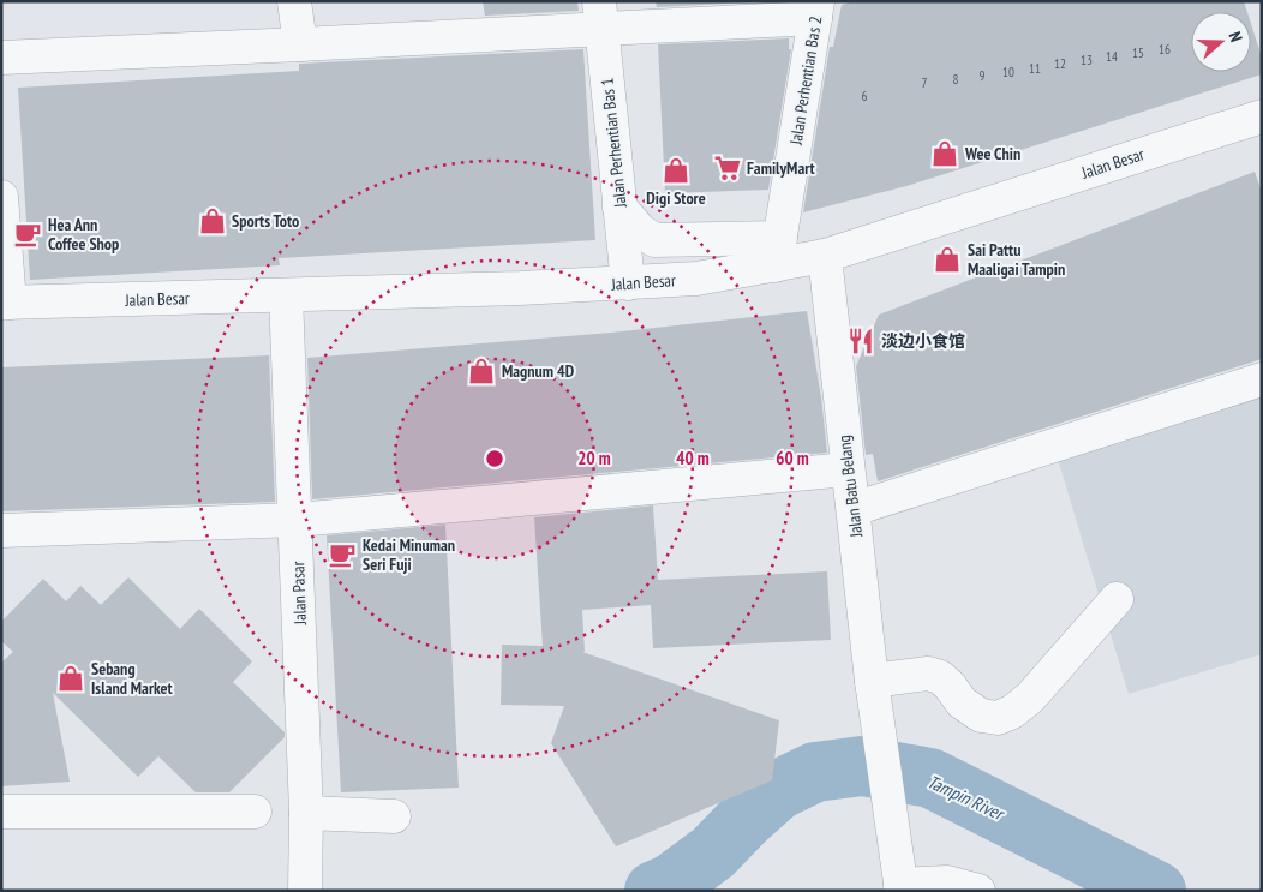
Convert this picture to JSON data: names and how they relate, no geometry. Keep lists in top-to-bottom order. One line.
{"streets":{"street":["Jalan Perhentian Bas 2","Jalan Perhentian Bas 1","Jalan Besar","Jalan Batu Belang","Jalan Pasar"]},"crossings":[["Jalan Perhentian Bas 2","Jalan Besar"],["Jalan Perhentian Bas 1","Jalan Besar"],["Jalan Besar","Jalan Batu Belang"],["Jalan Besar","Jalan Pasar"]],"water":["Tampin River"],"places":{"shop":["Wee Chin","Digi Store","Sports Toto","Sai Pattu Maaligai Tampin","Magnum 4D","Sebang Island Market"],"supermarket":["FamilyMart"],"cafe":["Hea Ann Coffee Shop","Kedai Minuman Seri Fuji"],"restaurant":["淡边小食馆"]},"house_numbers":["16","15","14","13","12","11","10","9","8","7","6"],"north":"right","rings":["20 m","40 m","60 m"]}
